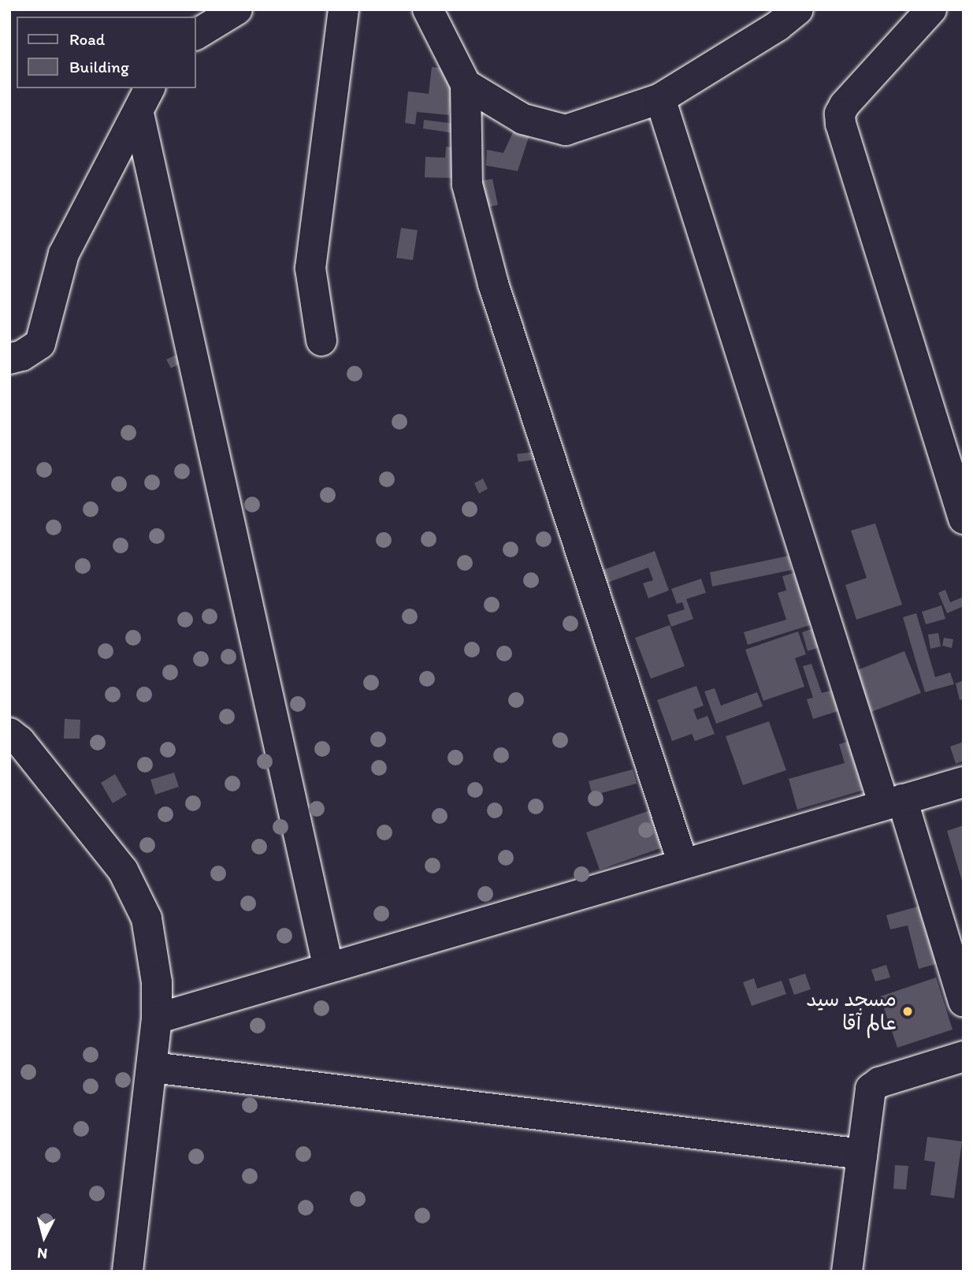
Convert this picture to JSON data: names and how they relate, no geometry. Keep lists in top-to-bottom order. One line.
{"places":["مسجد سید عالم آقا"],"legend":["Road","Building"],"north":"bottom"}
